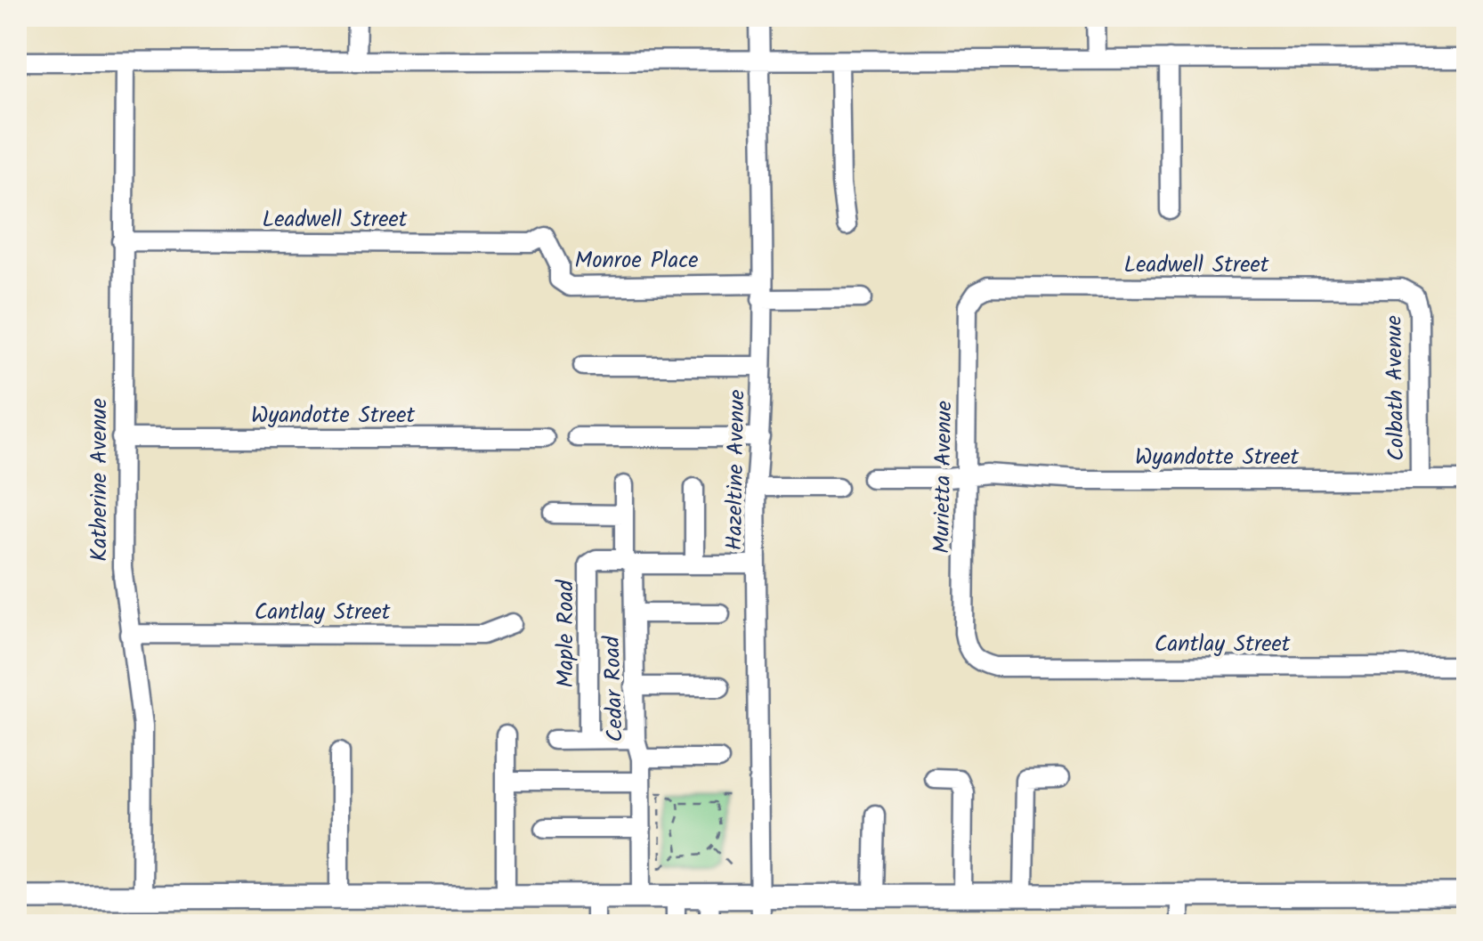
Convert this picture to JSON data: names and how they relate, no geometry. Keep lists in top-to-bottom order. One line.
{"streets":{"street":["Leadwell Street","Monroe Place","Colbath Avenue","Wyandotte Street","Hazeltine Avenue","Murietta Avenue","Katherine Avenue","Cantlay Street","Maple Road","Cedar Road"]},"crossings":[["Leadwell Street","Monroe Place"],["Leadwell Street","Colbath Avenue"],["Leadwell Street","Murietta Avenue"],["Leadwell Street","Katherine Avenue"],["Monroe Place","Hazeltine Avenue"],["Colbath Avenue","Wyandotte Street"],["Wyandotte Street","Murietta Avenue"],["Wyandotte Street","Katherine Avenue"],["Hazeltine Avenue","Maple Road"],["Murietta Avenue","Cantlay Street"],["Katherine Avenue","Cantlay Street"],["Maple Road","Cedar Road"]]}
